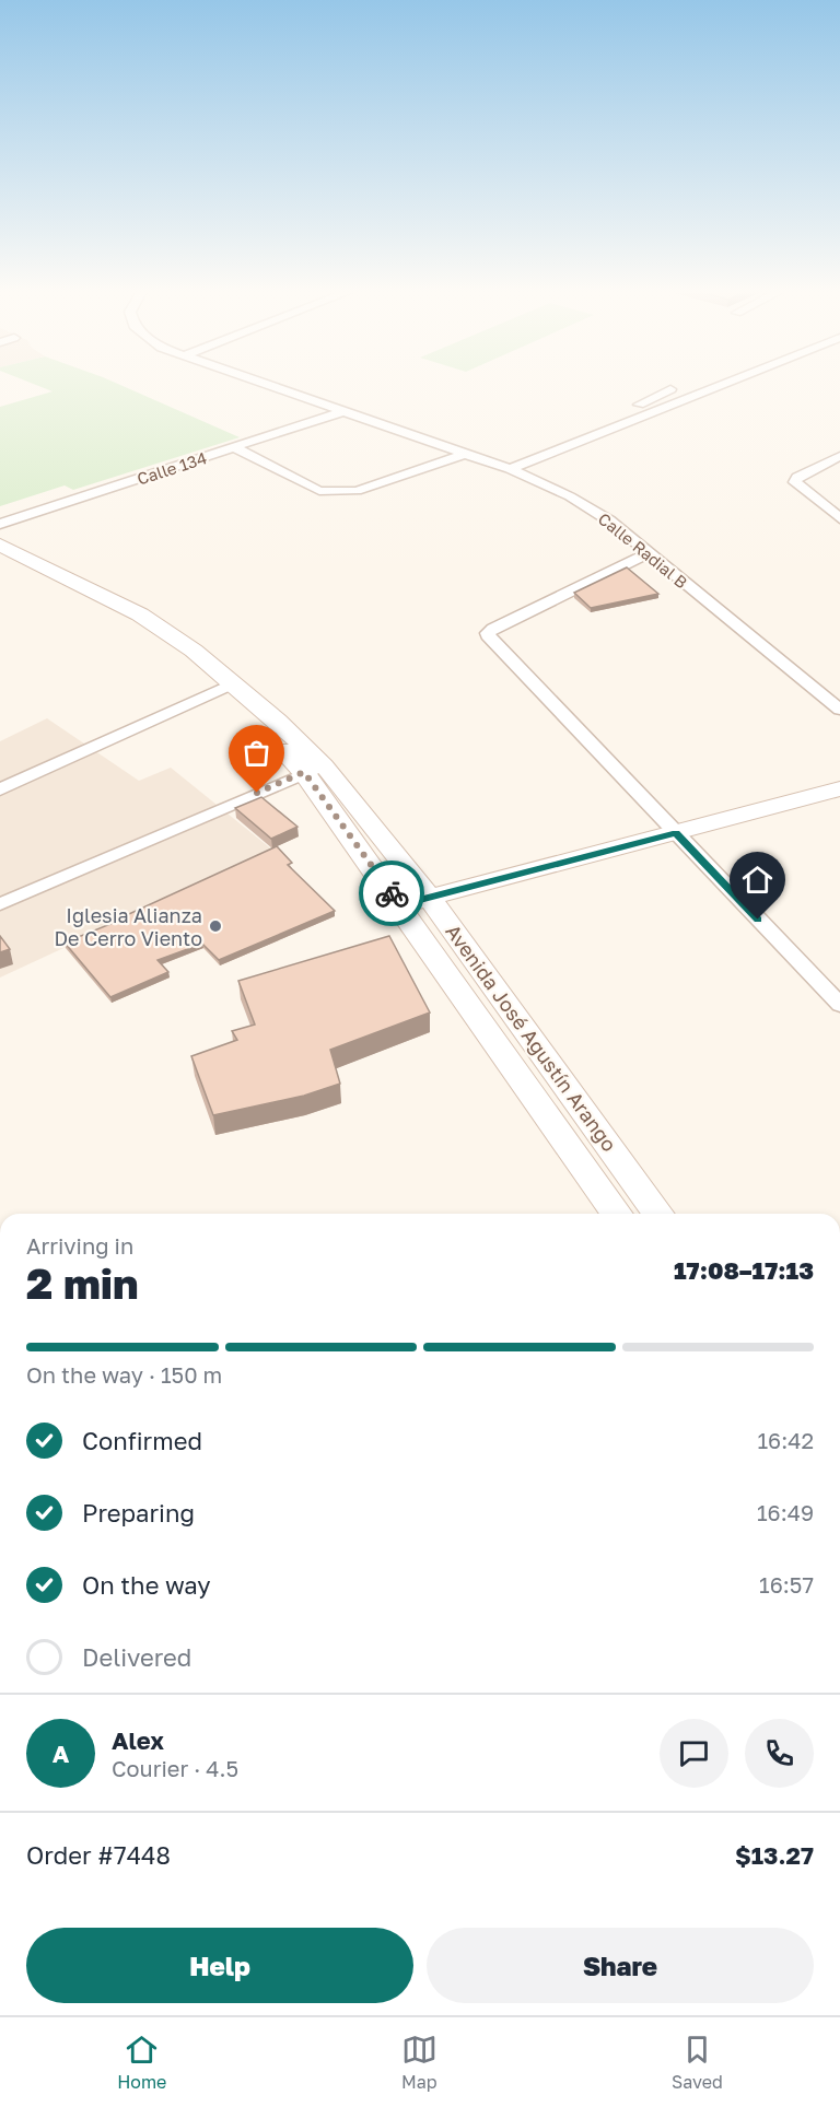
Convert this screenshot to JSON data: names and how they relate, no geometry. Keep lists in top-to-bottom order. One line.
{"streets":{"main road":["Avenida José Agustín Arango"],"street":["Calle 134","Calle Radial B"]},"crossings":[["Calle 134","Calle Radial B"]],"places":["Iglesia Alianza De Cerro Viento"],"page":{"heading":["2 min","Arriving in","17:08–17:13"],"panel":["Alex","Courier · 4.5","Order #7448","$13.27"],"bar":"On the way · 150 m","list":[["Confirmed","16:42"],["Preparing","16:49"],["On the way","16:57"],"Delivered"],"round":"A","buttons":["Help","Share"],"tabs":["Home","Map","Saved"]}}
